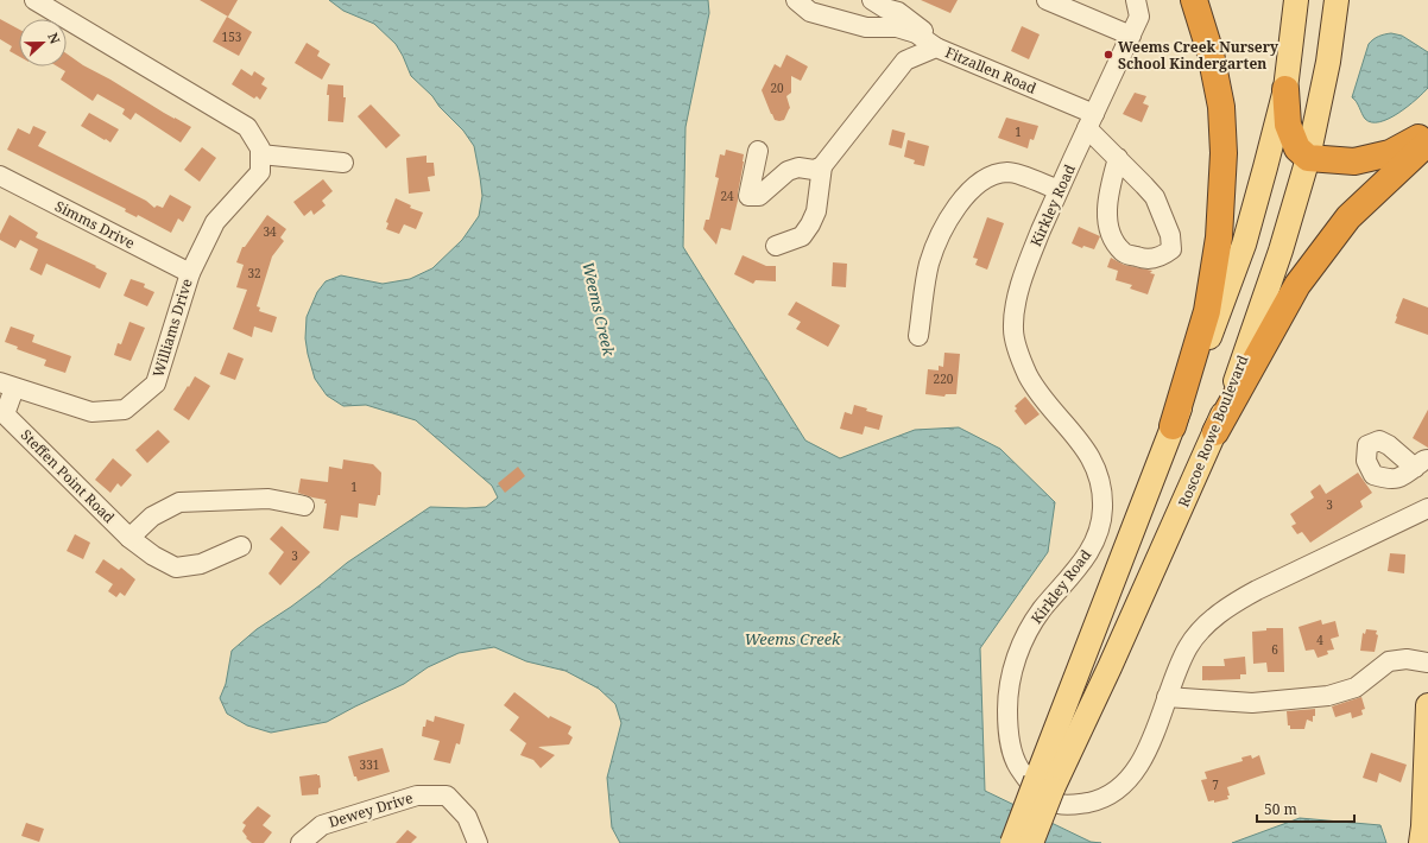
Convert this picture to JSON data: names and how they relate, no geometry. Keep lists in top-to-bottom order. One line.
{"streets":{"main road":["Roscoe Rowe Boulevard"],"street":["Fitzallen Road","Kirkley Road","Simms Drive","Williams Drive","Steffen Point Road","Dewey Drive"]},"crossings":[["Fitzallen Road","Kirkley Road"],["Simms Drive","Williams Drive"],["Williams Drive","Steffen Point Road"]],"water":["Weems Creek"],"places":["Weems Creek Nursery School Kindergarten"],"house_numbers":["153","20","1","24","34","32","220","1","3","3","4","6","331","7"],"scale_bar":"50 m","north":"right"}
